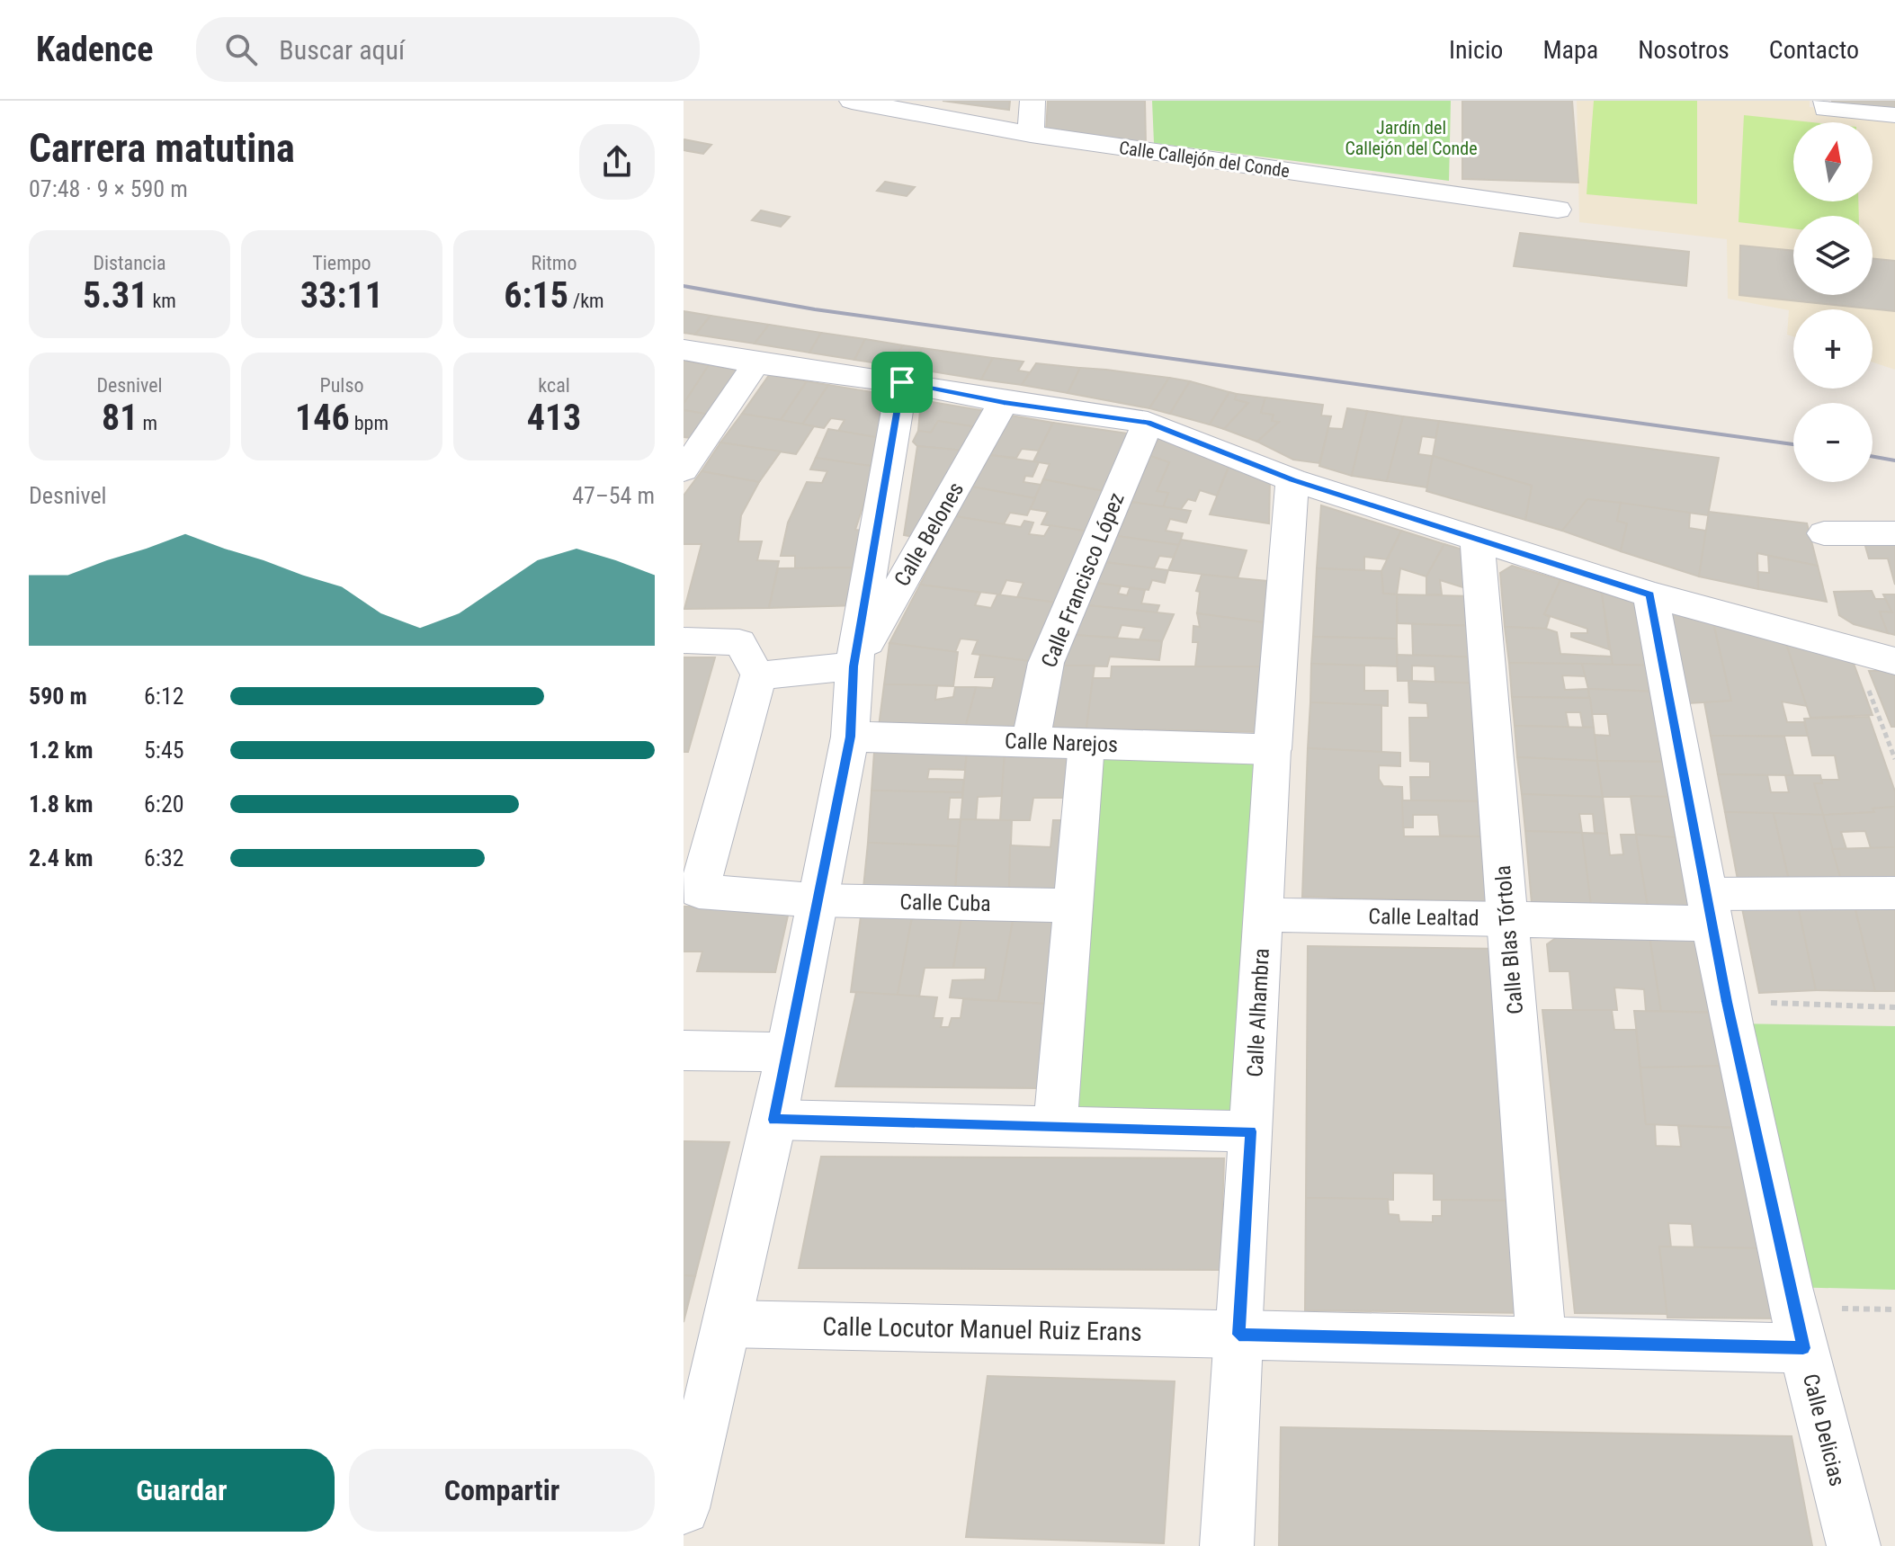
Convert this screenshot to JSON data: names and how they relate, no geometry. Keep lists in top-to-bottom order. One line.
{"streets":{"street":["Calle Callejón del Conde","Calle Belones","Calle Francisco López","Calle Narejos","Calle Cuba","Calle Lealtad","Calle Blas Tórtola","Calle Alhambra","Calle Locutor Manuel Ruiz Erans","Calle Delicias"]},"crossings":[["Calle Francisco López","Calle Narejos"],["Calle Narejos","Calle Alhambra"],["Calle Lealtad","Calle Blas Tórtola"],["Calle Lealtad","Calle Alhambra"],["Calle Lealtad","Calle Delicias"],["Calle Alhambra","Calle Locutor Manuel Ruiz Erans"]],"parks":["Jardín del Callejón del Conde"],"north":"top","page":{"header":"Kadence","search":"Buscar aquí","nav":["Inicio","Mapa","Nosotros","Contacto"],"heading":["Carrera matutina","07:48 · 9 × 590 m"],"map_buttons":["+","−"],"stats":[["Distancia","5.31 km"],["Tiempo","33:11"],["Ritmo","6:15 /km"],["Desnivel","81 m"],["Pulso","146 bpm"],["kcal","413"]],"chart":["Desnivel","47–54 m"],"list":[{"name":"590 m","note":"6:12"},{"name":"1.2 km","note":"5:45"},{"name":"1.8 km","note":"6:20"},{"name":"2.4 km","note":"6:32"}],"buttons":["Guardar","Compartir"]}}
